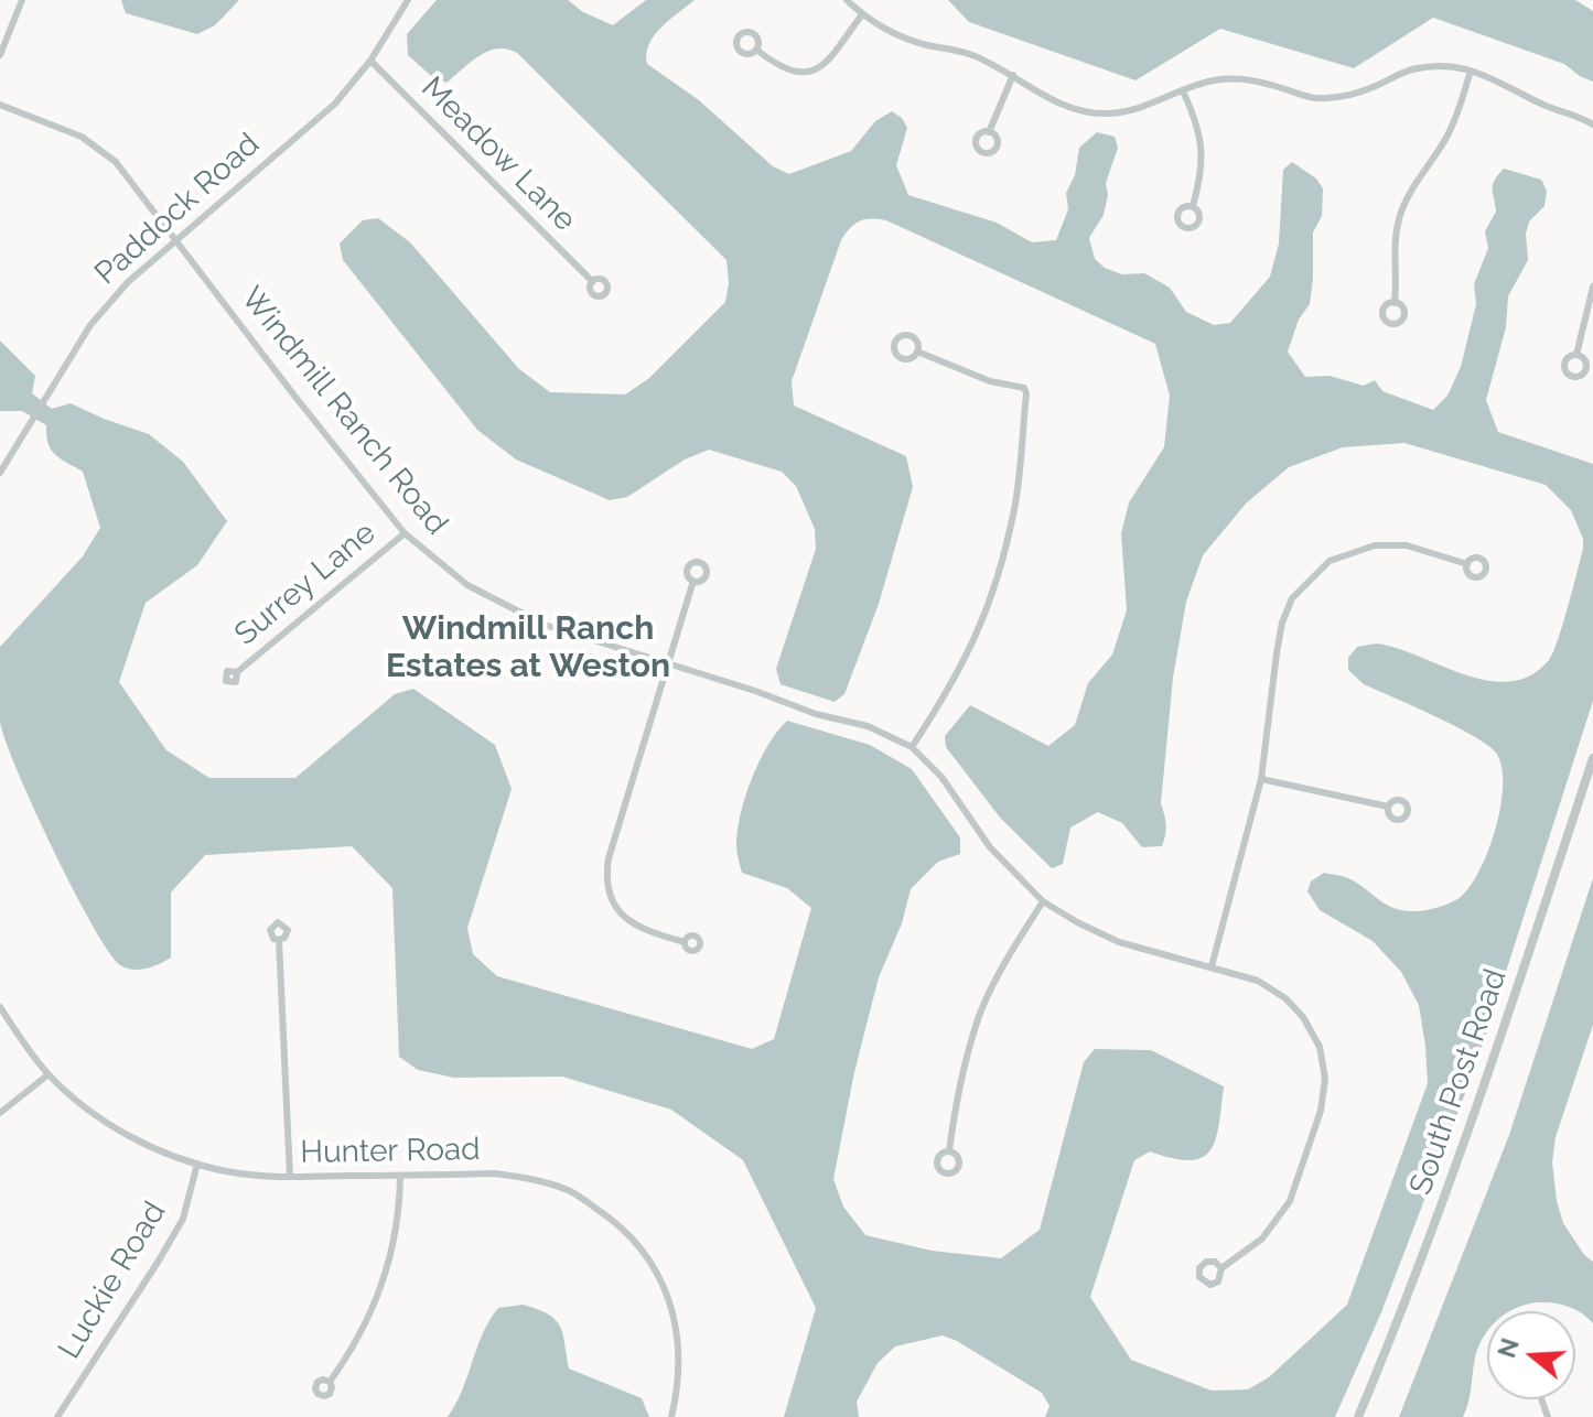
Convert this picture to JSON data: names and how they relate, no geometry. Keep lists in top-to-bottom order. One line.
{"streets":{"street":["Meadow Lane","Paddock Road","Windmill Ranch Road","Surrey Lane","South Post Road","Hunter Road","Luckie Road"]},"crossings":[["Meadow Lane","Paddock Road"],["Paddock Road","Windmill Ranch Road"],["Windmill Ranch Road","Surrey Lane"],["Hunter Road","Luckie Road"]],"districts":["Windmill Ranch Estates at Weston"],"north":"left"}
